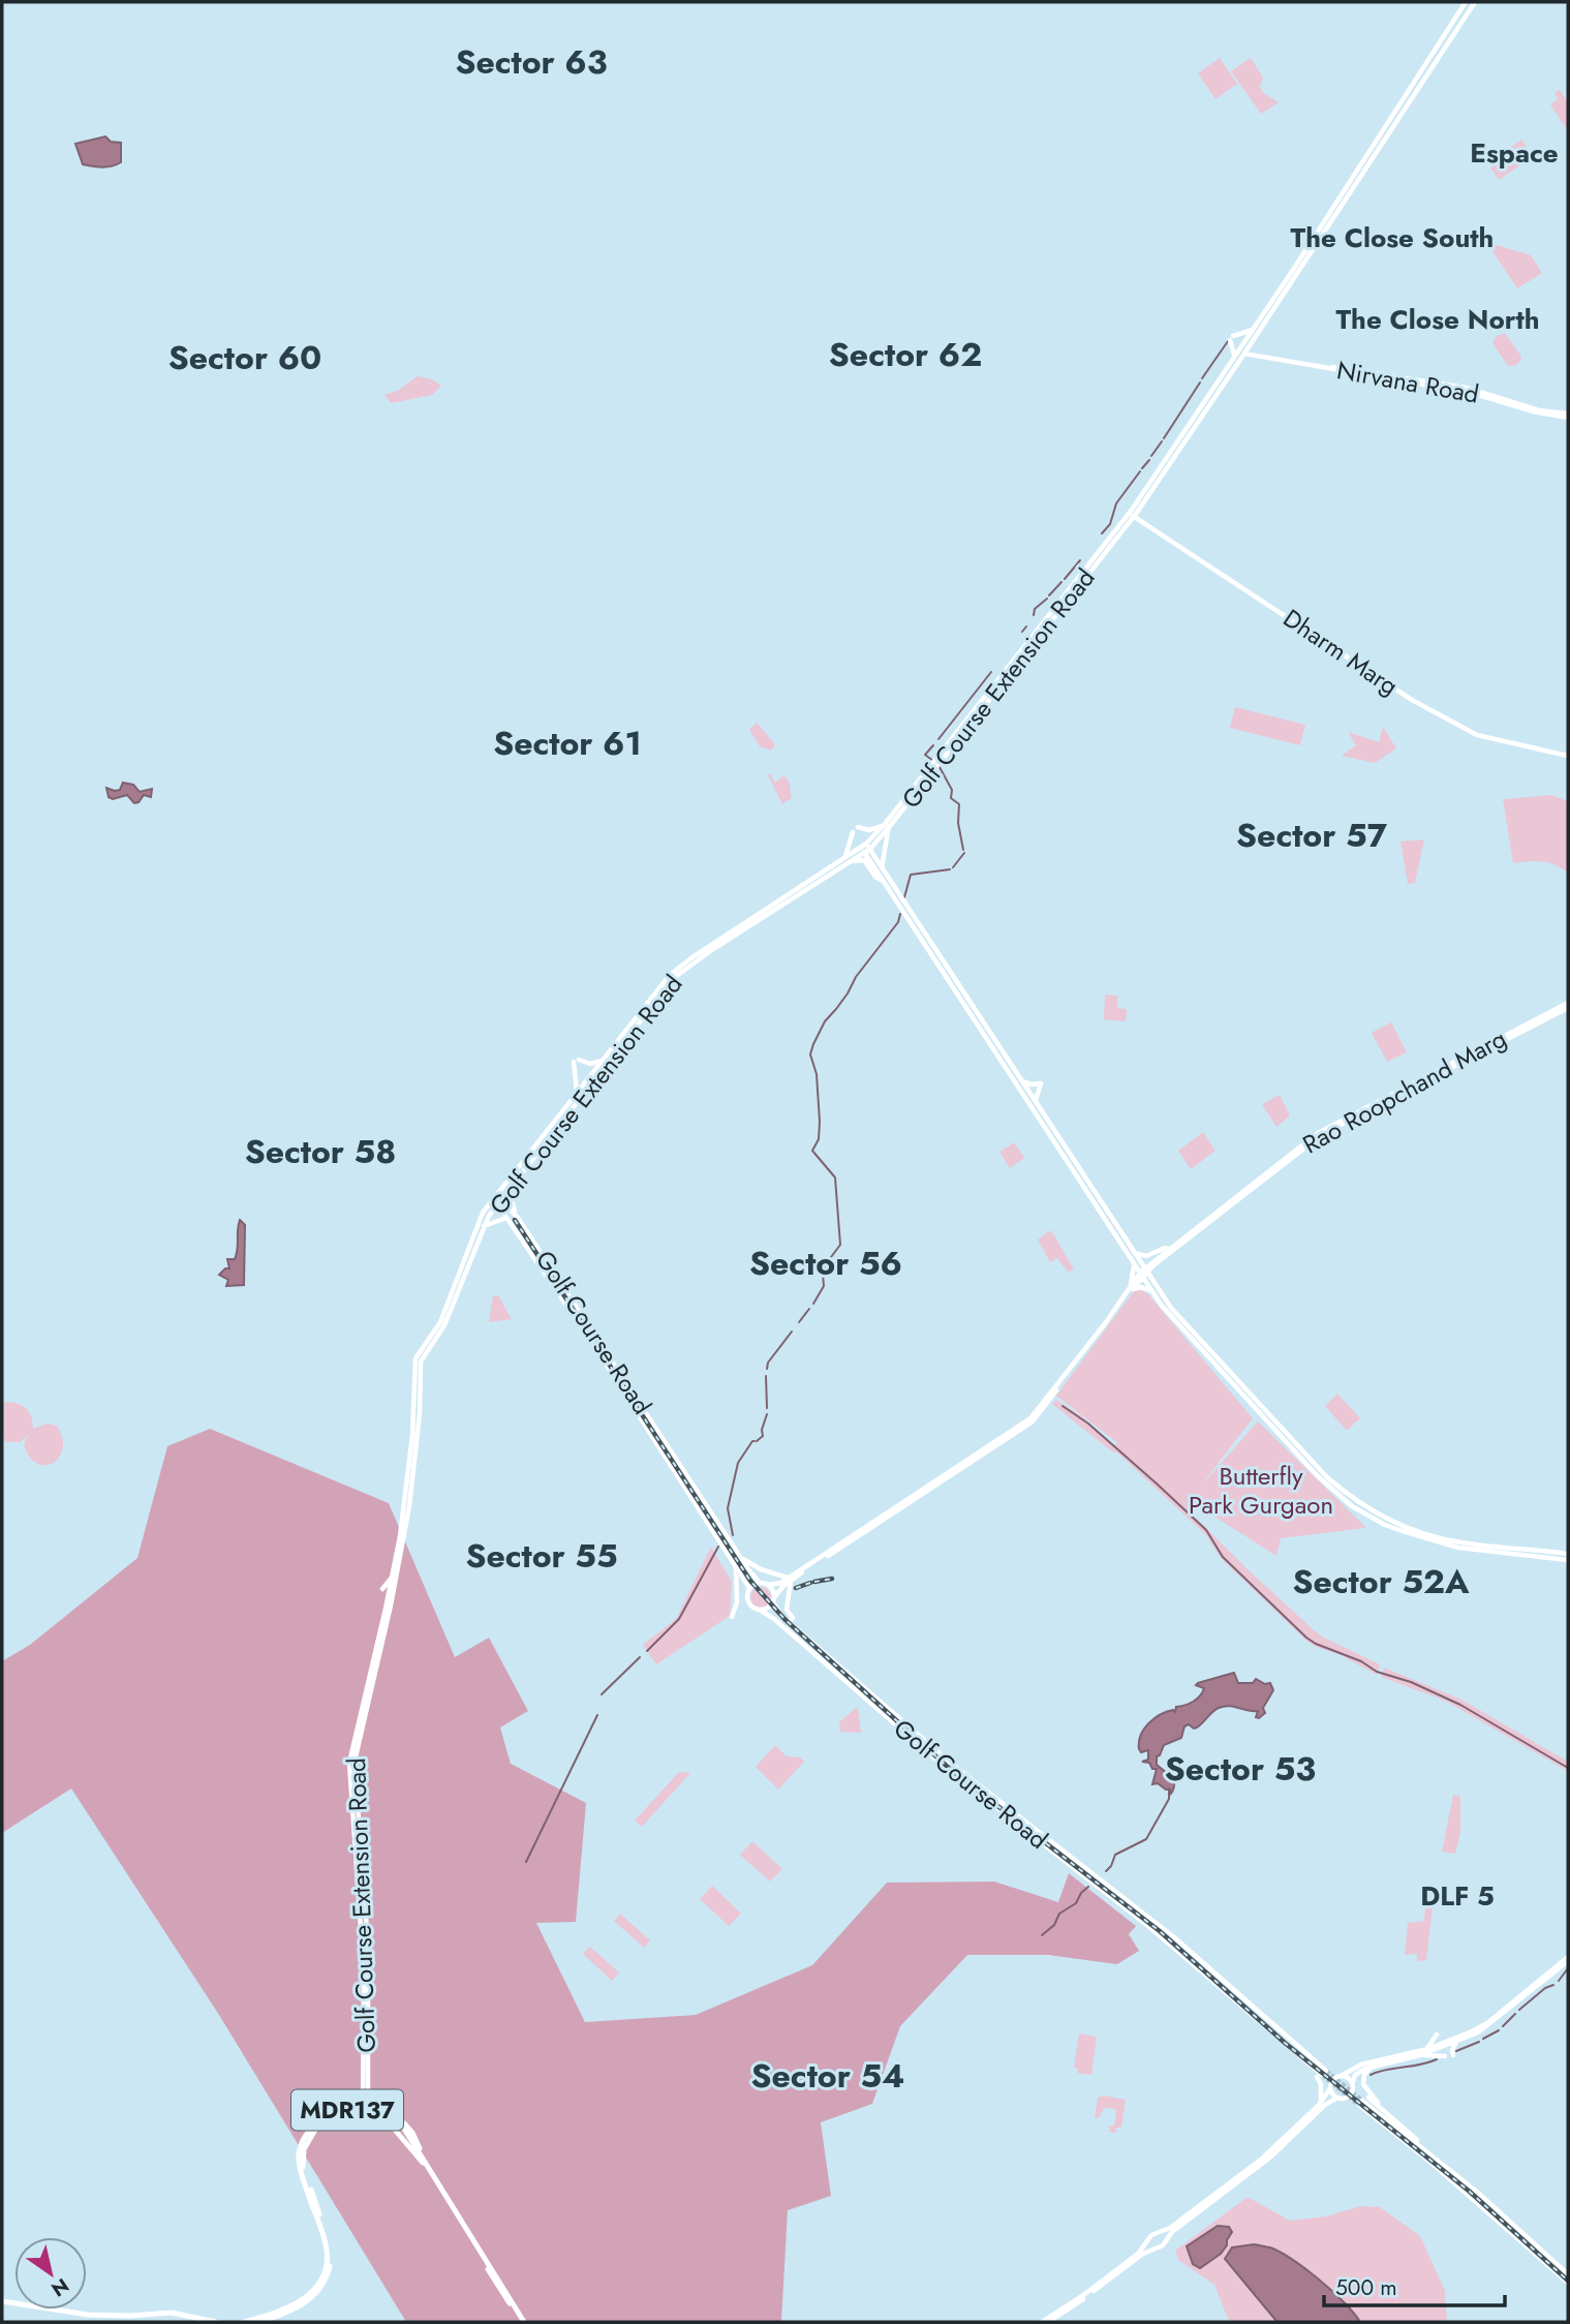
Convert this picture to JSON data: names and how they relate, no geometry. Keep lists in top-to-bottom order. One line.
{"streets":{"main road":["Nirvana Road","Dharm Marg","Golf Course Extension Road","Rao Roopchand Marg","Golf Course Road","MDR137"]},"crossings":[["Nirvana Road","Golf Course Extension Road"],["Dharm Marg","Golf Course Extension Road"],["Golf Course Extension Road","Golf Course Road"]],"districts":["Sector 63","Espace","The Close South","The Close North","Sector 62","Sector 60","Sector 61","Sector 57","Sector 58","Sector 56","Sector 55","Sector 52A","Sector 53","DLF 5","Sector 54"],"parks":["Butterfly Park Gurgaon"],"scale_bar":"500 m","north":"bottom right"}
